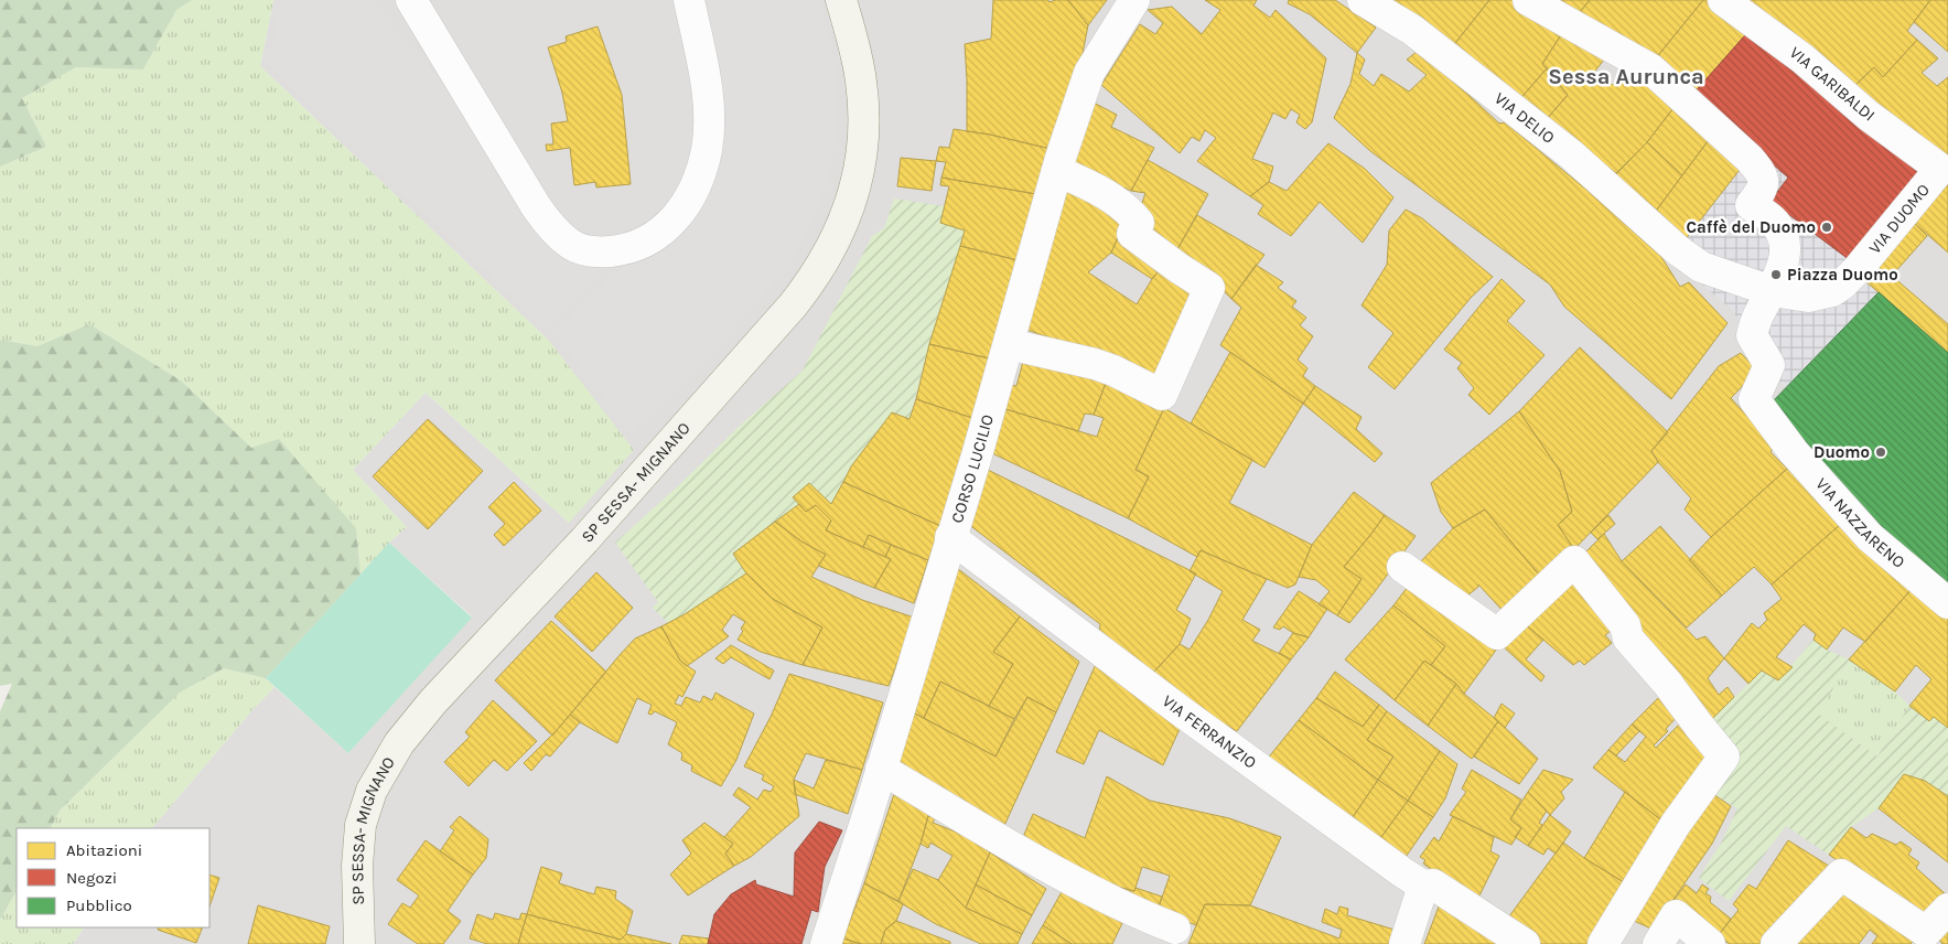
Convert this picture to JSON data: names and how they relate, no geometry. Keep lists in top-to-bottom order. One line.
{"streets":{"street":["VIA GARIBALDI","VIA DELIO","VIA DUOMO","CORSO LUCILIO","SP SESSA- MIGNANO","VIA NAZZARENO","VIA FERRANZIO"]},"crossings":[["VIA GARIBALDI","VIA DUOMO"],["VIA DELIO","VIA DUOMO"],["VIA DELIO","VIA NAZZARENO"],["VIA DUOMO","VIA NAZZARENO"],["CORSO LUCILIO","VIA FERRANZIO"]],"districts":["Sessa Aurunca"],"places":["Caffè del Duomo","Piazza Duomo","Duomo"],"legend":["Abitazioni","Negozi","Pubblico"]}
